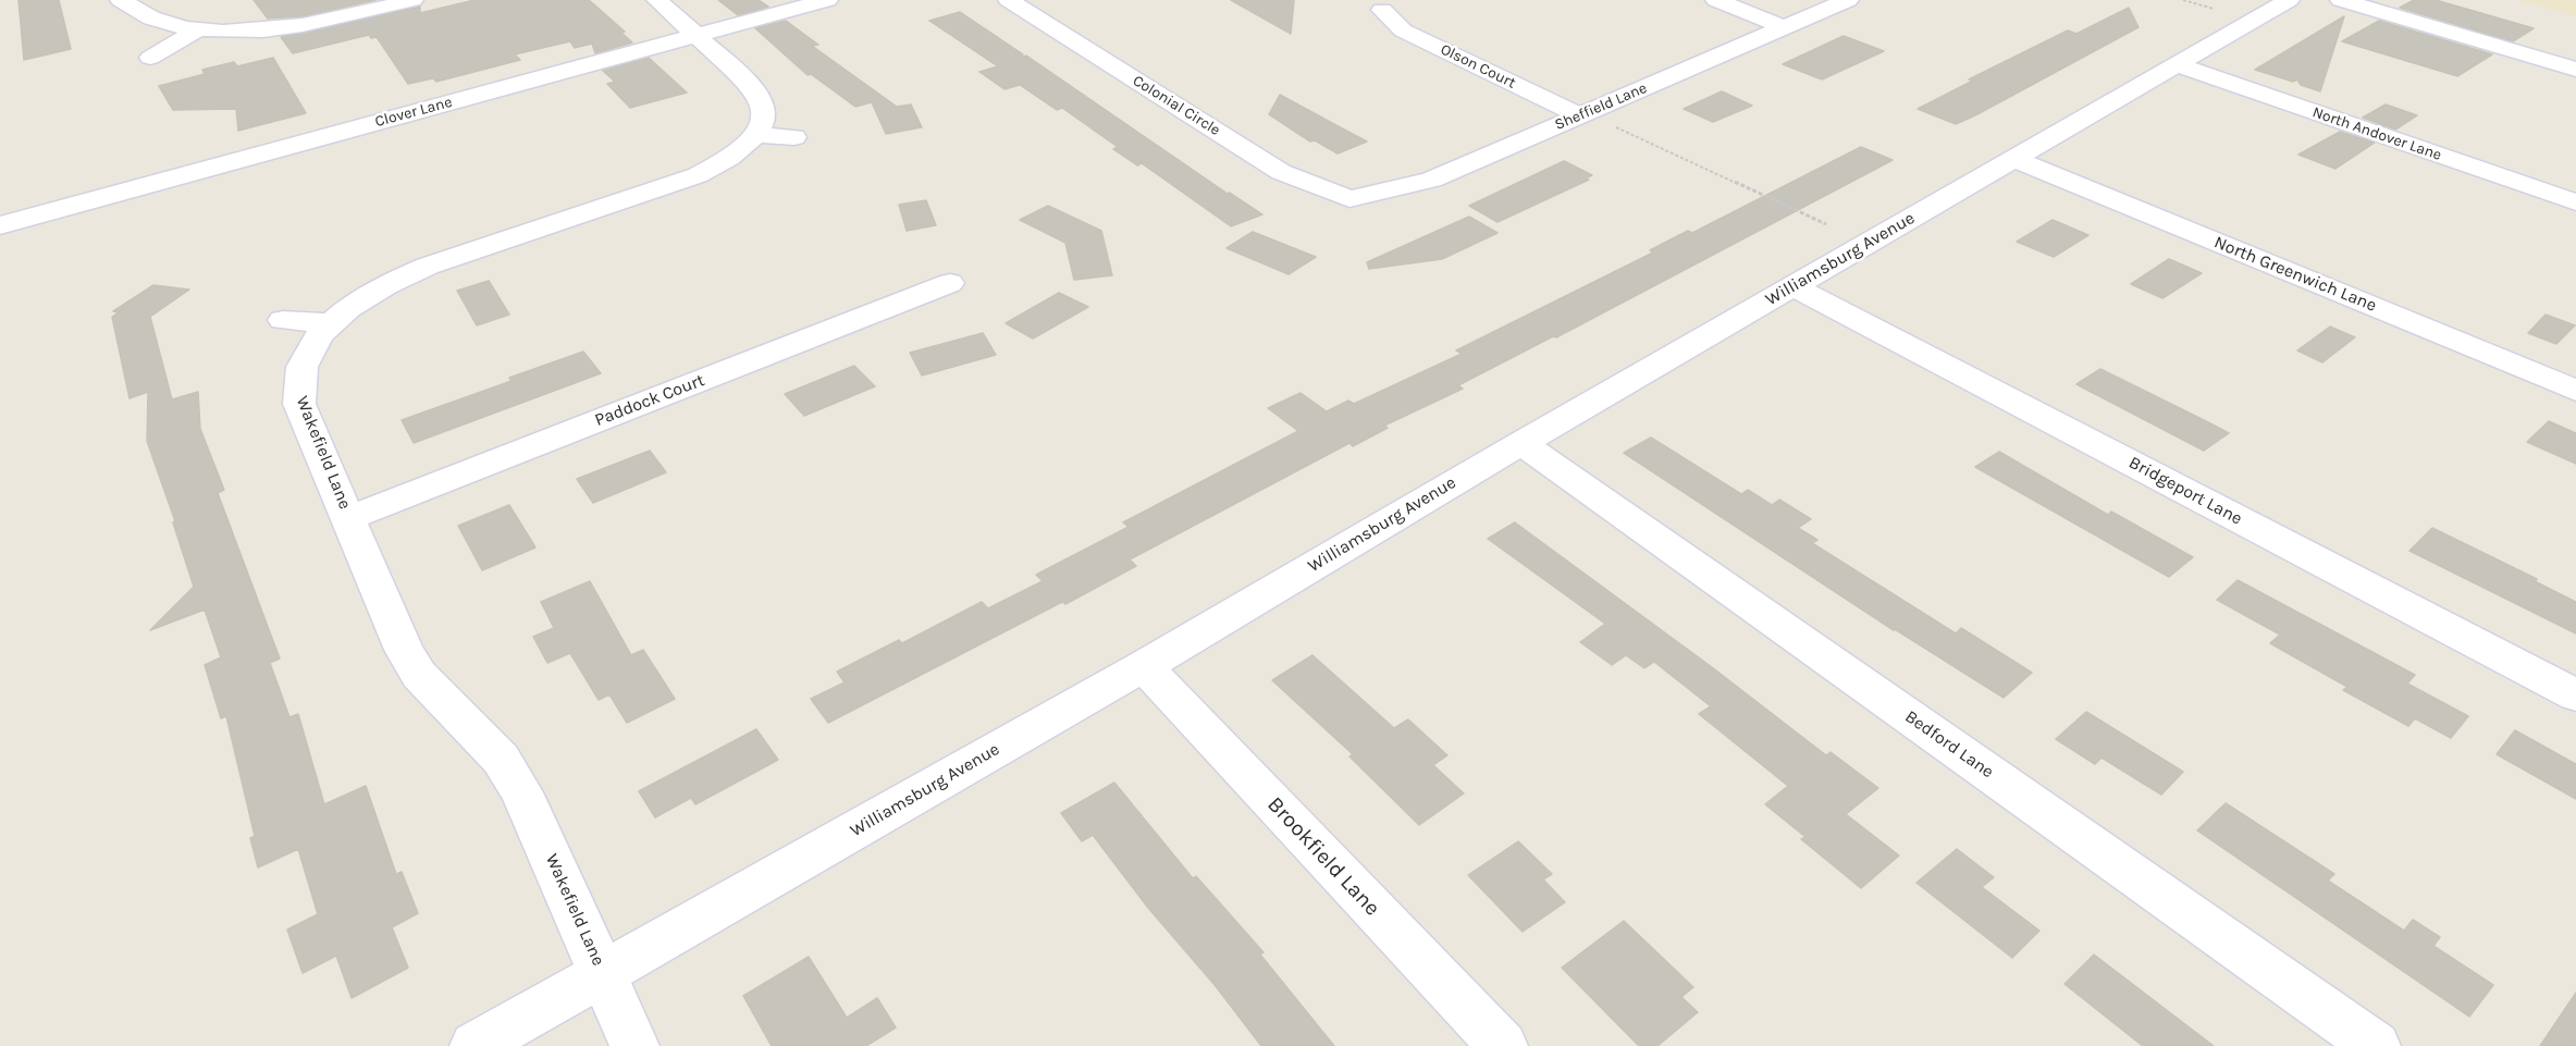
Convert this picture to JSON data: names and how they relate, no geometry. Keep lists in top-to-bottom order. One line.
{"streets":{"street":["Olson Court","Colonial Circle","Sheffield Lane","Clover Lane","North Andover Lane","Williamsburg Avenue","North Greenwich Lane","Paddock Court","Wakefield Lane","Bridgeport Lane","Bedford Lane","Brookfield Lane"]},"crossings":[["Olson Court","Sheffield Lane"],["Colonial Circle","Sheffield Lane"],["North Andover Lane","Williamsburg Avenue"],["Williamsburg Avenue","North Greenwich Lane"],["Williamsburg Avenue","Wakefield Lane"],["Williamsburg Avenue","Bridgeport Lane"],["Williamsburg Avenue","Bedford Lane"],["Williamsburg Avenue","Brookfield Lane"],["Paddock Court","Wakefield Lane"]]}
